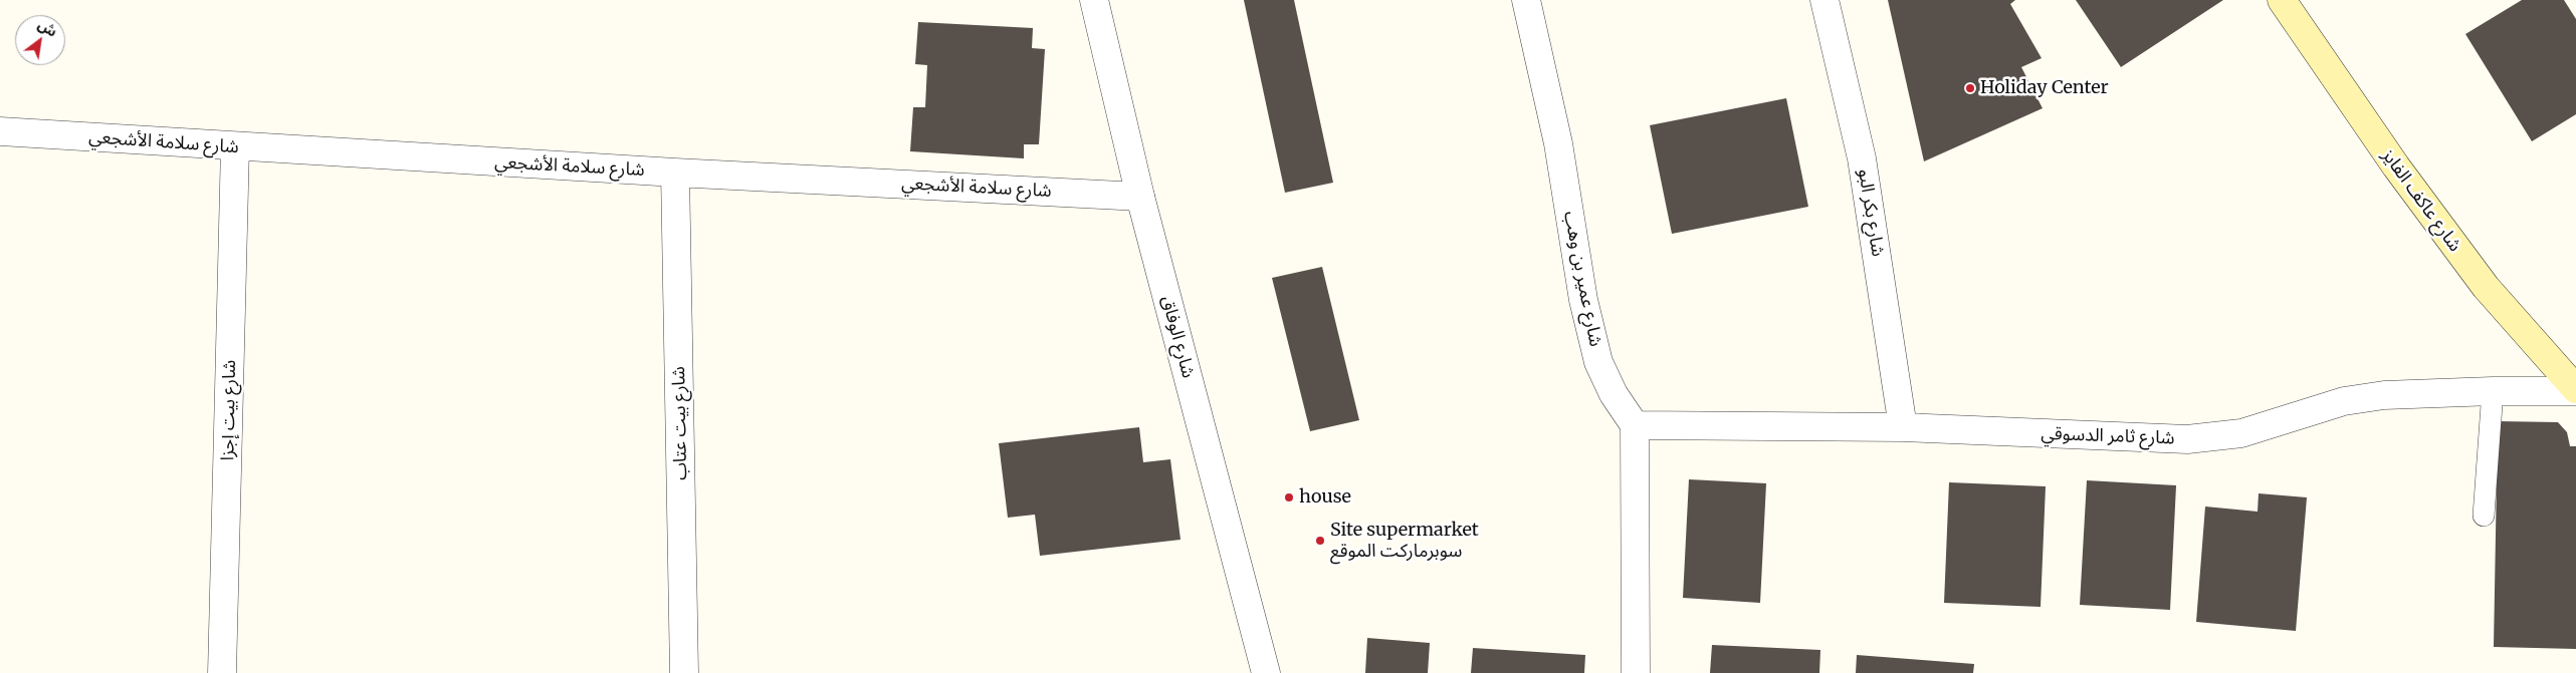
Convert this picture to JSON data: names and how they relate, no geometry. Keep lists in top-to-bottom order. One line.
{"streets":{"main road":["شارع عاكف الفايز"],"street":["شارع سلامة الأشجعي","شارع بكر البو","شارع عمير بن وهب","شارع الوفاق","شارع بيت إجزا","شارع بيت عتاب","شارع ثامر الدسوقي"]},"crossings":[["شارع سلامة الأشجعي","شارع الوفاق"],["شارع سلامة الأشجعي","شارع بيت إجزا"],["شارع سلامة الأشجعي","شارع بيت عتاب"],["شارع عاكف الفايز","شارع ثامر الدسوقي"],["شارع بكر البو","شارع ثامر الدسوقي"],["شارع عمير بن وهب","شارع ثامر الدسوقي"]],"places":["Holiday Center","house","Site supermarket سوبرماركت الموقع"],"north":"top right"}
